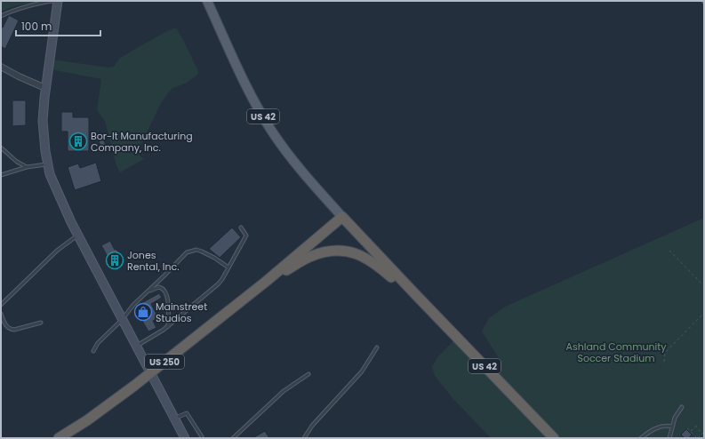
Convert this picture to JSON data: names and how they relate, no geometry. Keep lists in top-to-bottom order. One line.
{"streets":{"highway":["US 42","US 250"]},"crossings":[["US 42","US 250"]],"parks":["Ashland Community Soccer Stadium"],"places":{"building":["Bor-It Manufacturing Company, Inc.","Jones Rental, Inc."],"shop":["Mainstreet Studios"]},"scale_bar":"100 m"}
